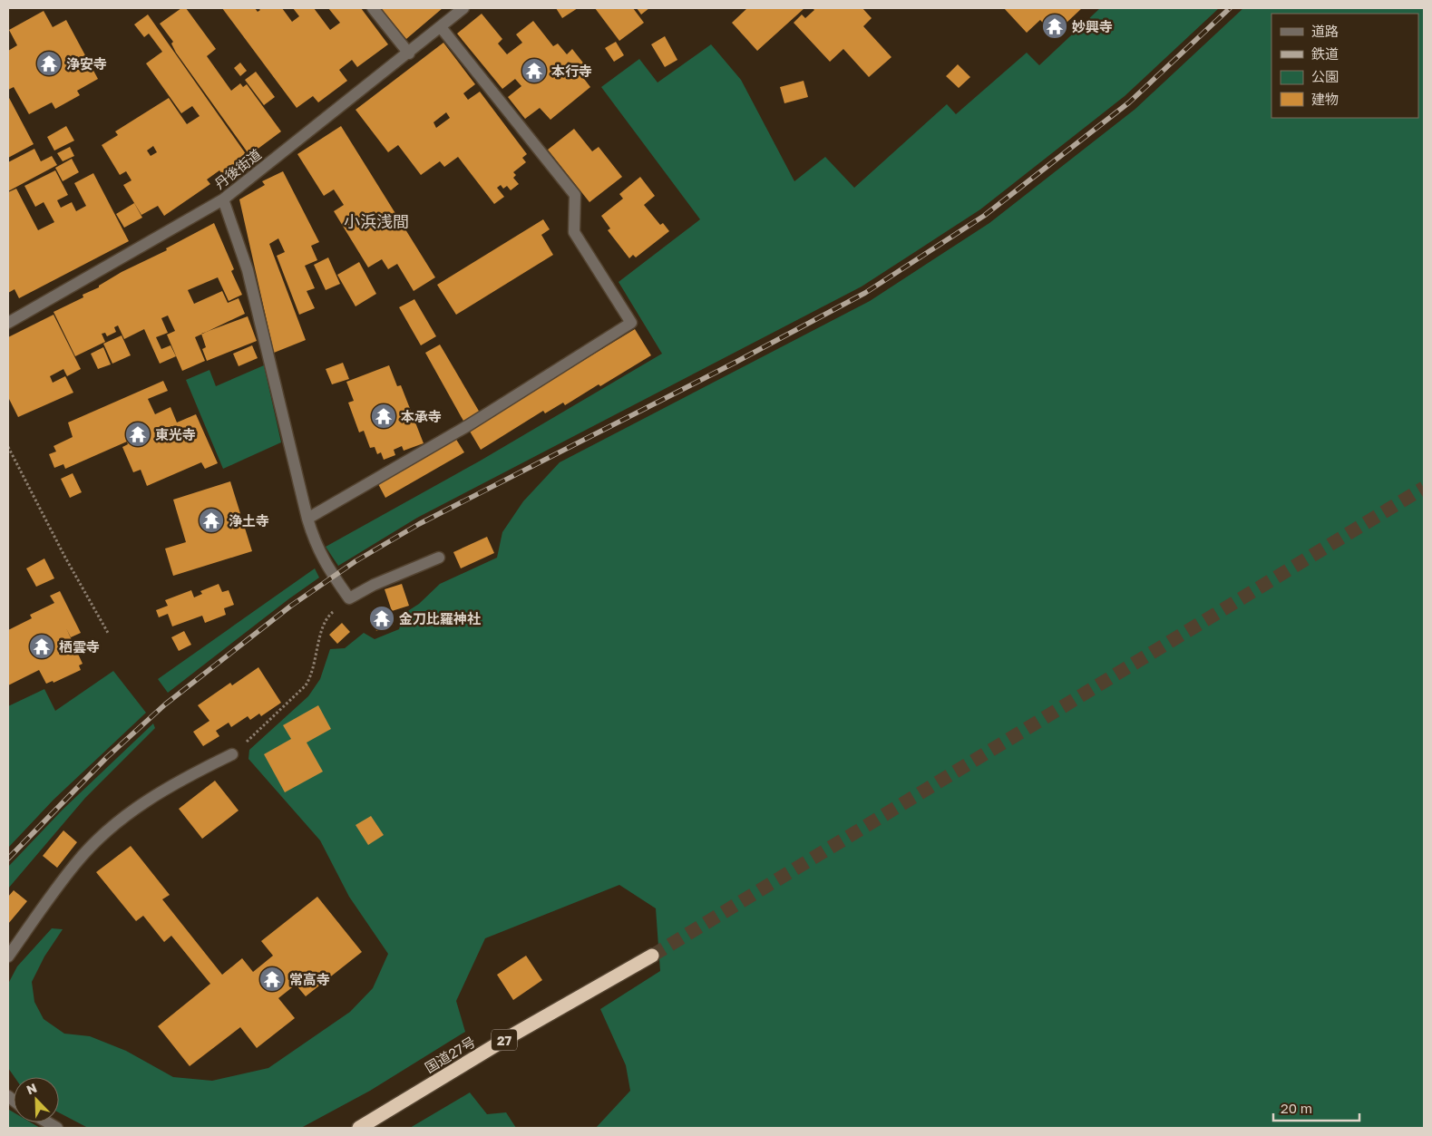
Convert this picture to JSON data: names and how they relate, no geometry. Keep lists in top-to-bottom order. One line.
{"streets":{"highway":["27","国道27号"],"street":["丹後街道"]},"districts":["小浜浅間"],"places":{"temple":["妙興寺","浄安寺","本行寺","本承寺","東光寺","浄土寺","金刀比羅神社","栖雲寺","常高寺"]},"legend":["道路","鉄道","公園","建物"],"scale_bar":"20 m","north":"top left"}
